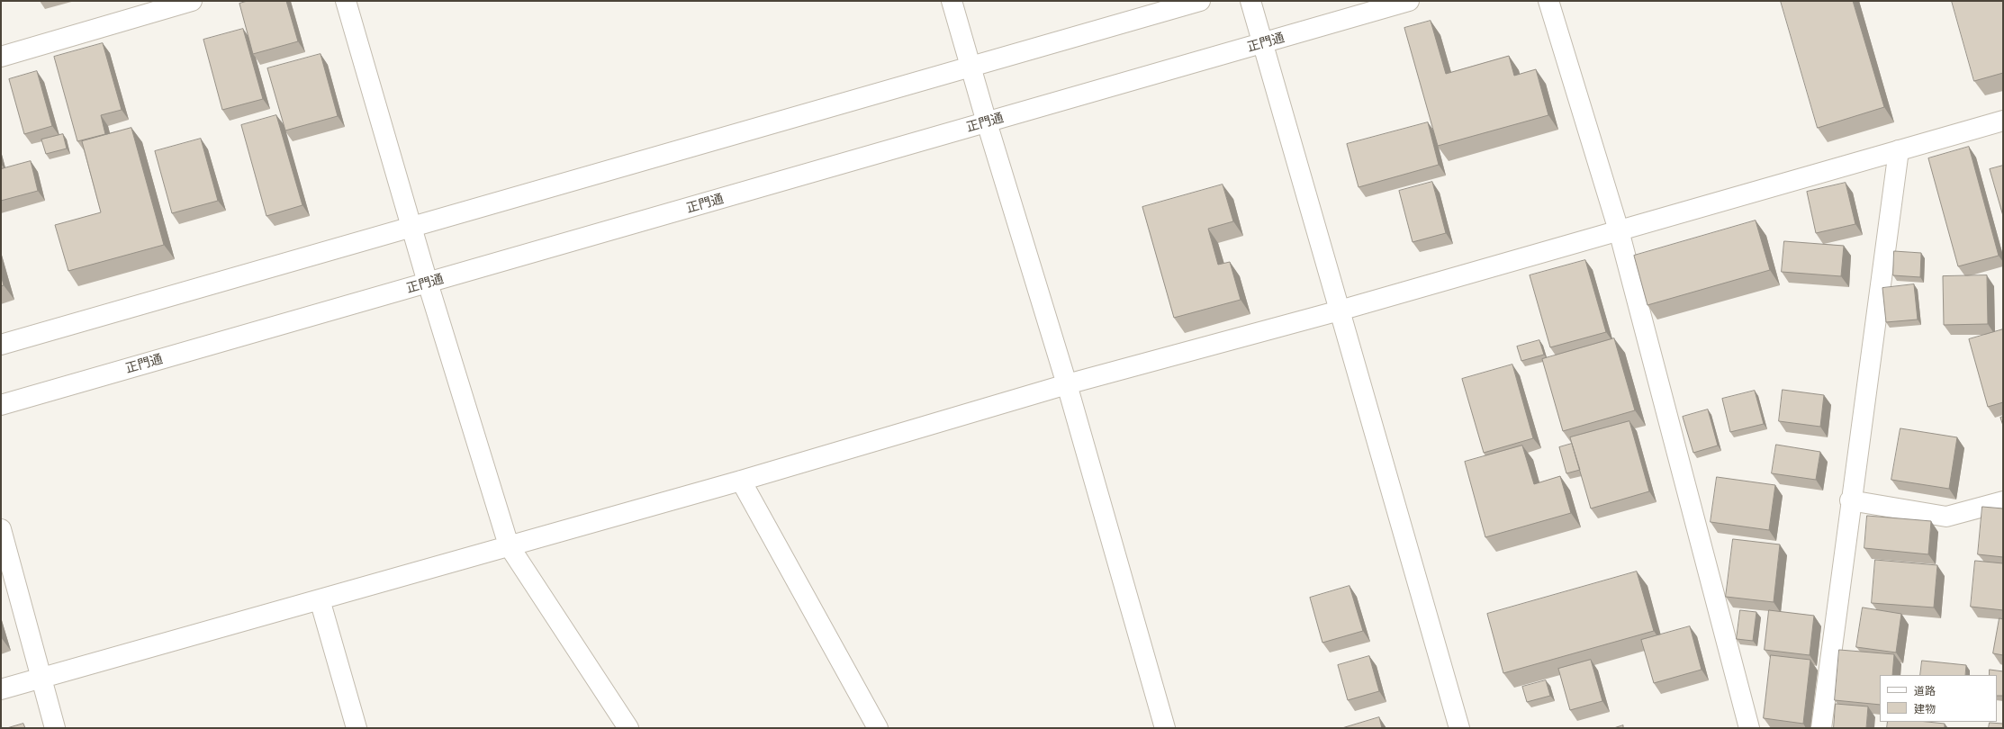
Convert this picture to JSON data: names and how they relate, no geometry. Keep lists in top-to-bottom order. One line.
{"streets":{"street":["正門通"]},"legend":["道路","建物"]}
